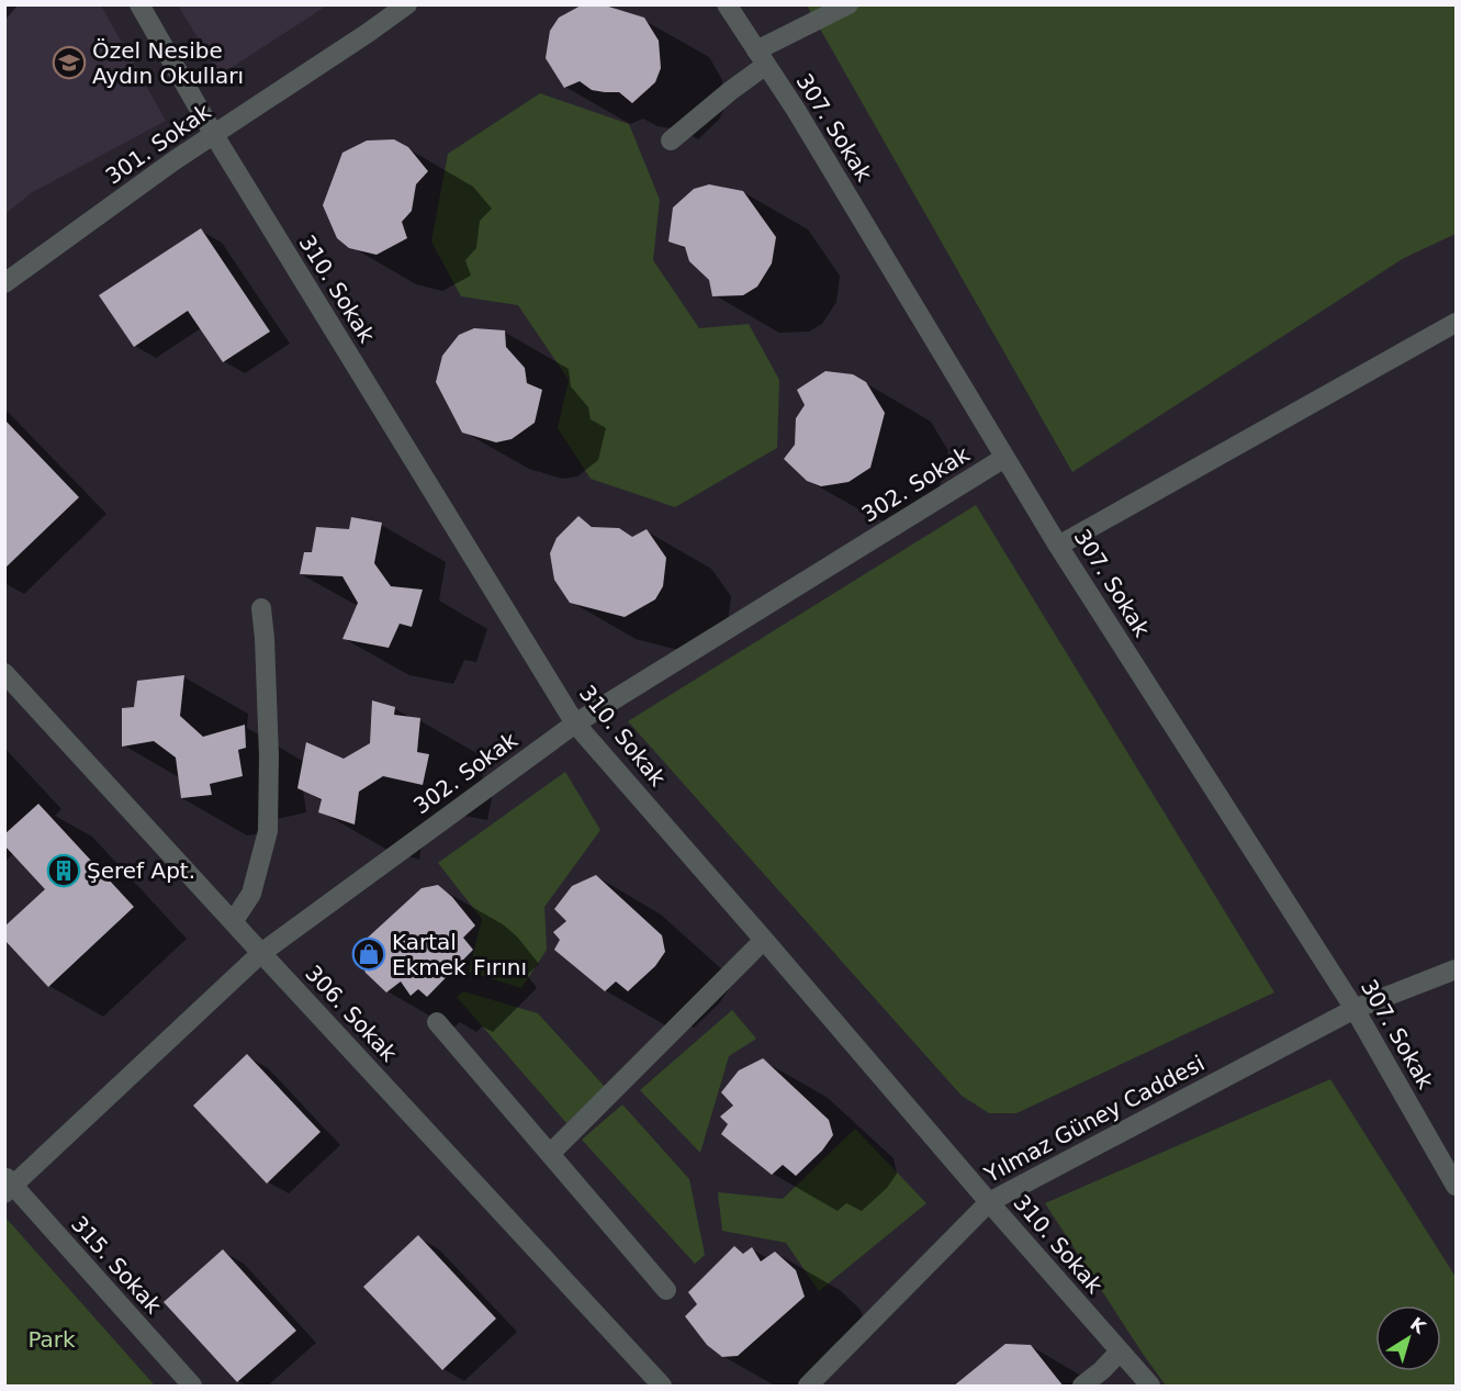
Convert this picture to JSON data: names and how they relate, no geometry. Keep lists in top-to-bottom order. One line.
{"streets":{"street":["307. Sokak","301. Sokak","310. Sokak","302. Sokak","306. Sokak","Yılmaz Güney Caddesi","315. Sokak"]},"crossings":[["307. Sokak","302. Sokak"],["307. Sokak","Yılmaz Güney Caddesi"],["301. Sokak","310. Sokak"],["310. Sokak","302. Sokak"],["310. Sokak","Yılmaz Güney Caddesi"],["302. Sokak","306. Sokak"],["302. Sokak","315. Sokak"]],"parks":["Park"],"places":{"school or university":["Özel Nesibe Aydın Okulları"],"building":["Şeref Apt."],"shop":["Kartal Ekmek Fırını"]},"north":"top right"}
